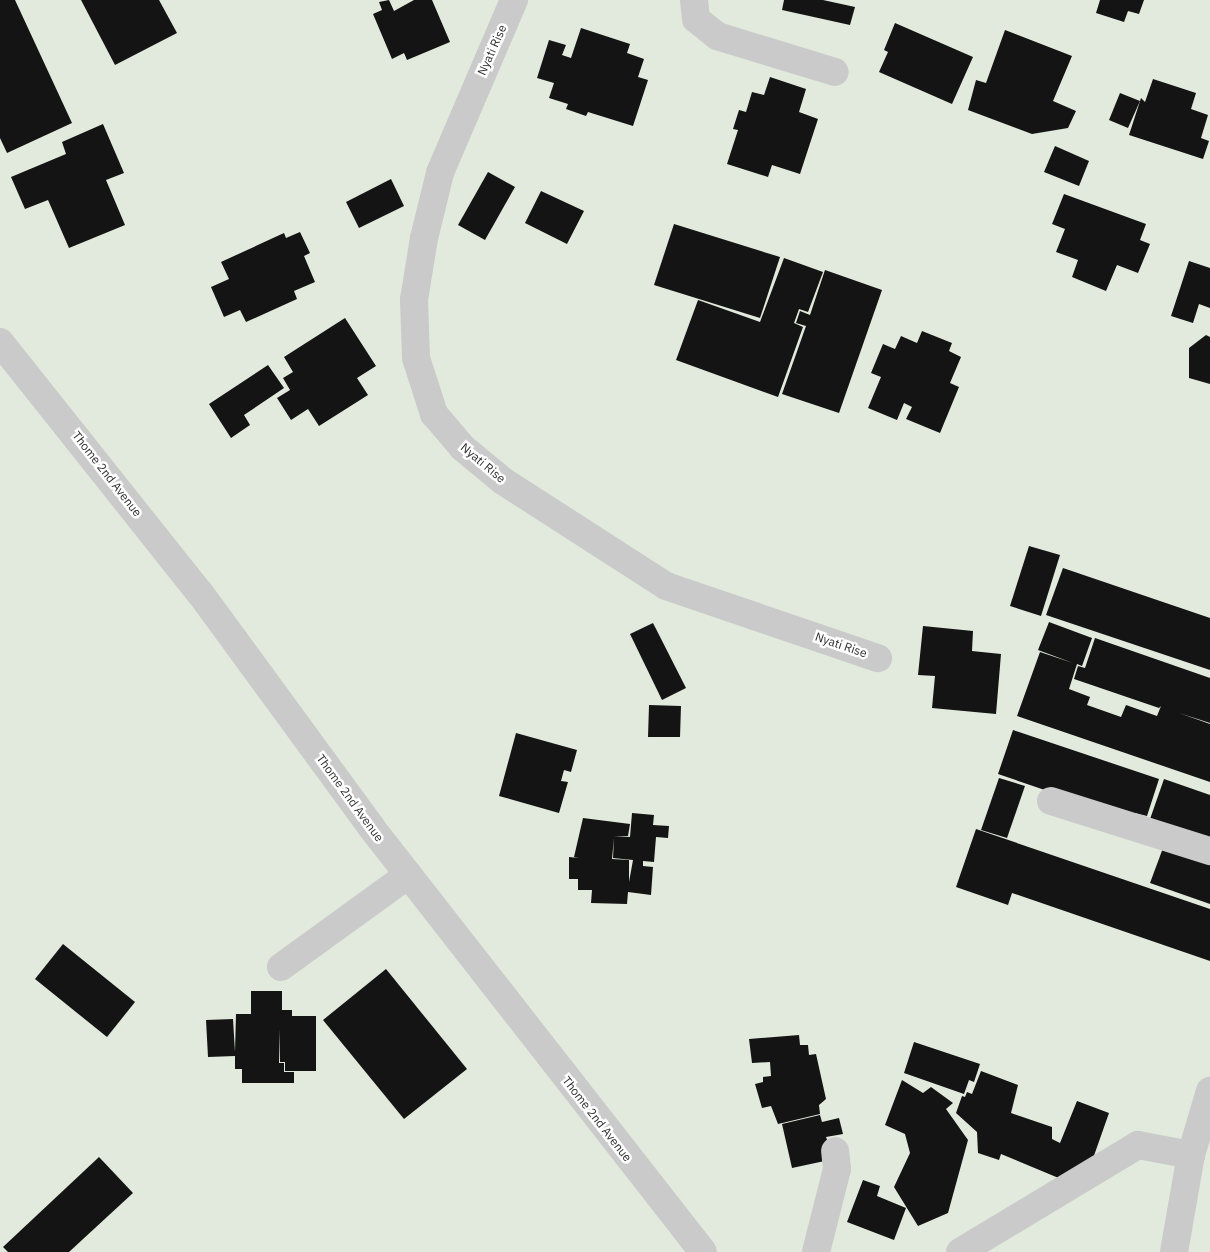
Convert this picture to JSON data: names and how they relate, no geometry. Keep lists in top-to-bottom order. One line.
{"streets":{"street":["Nyati Rise","Thome 2nd Avenue"]}}
